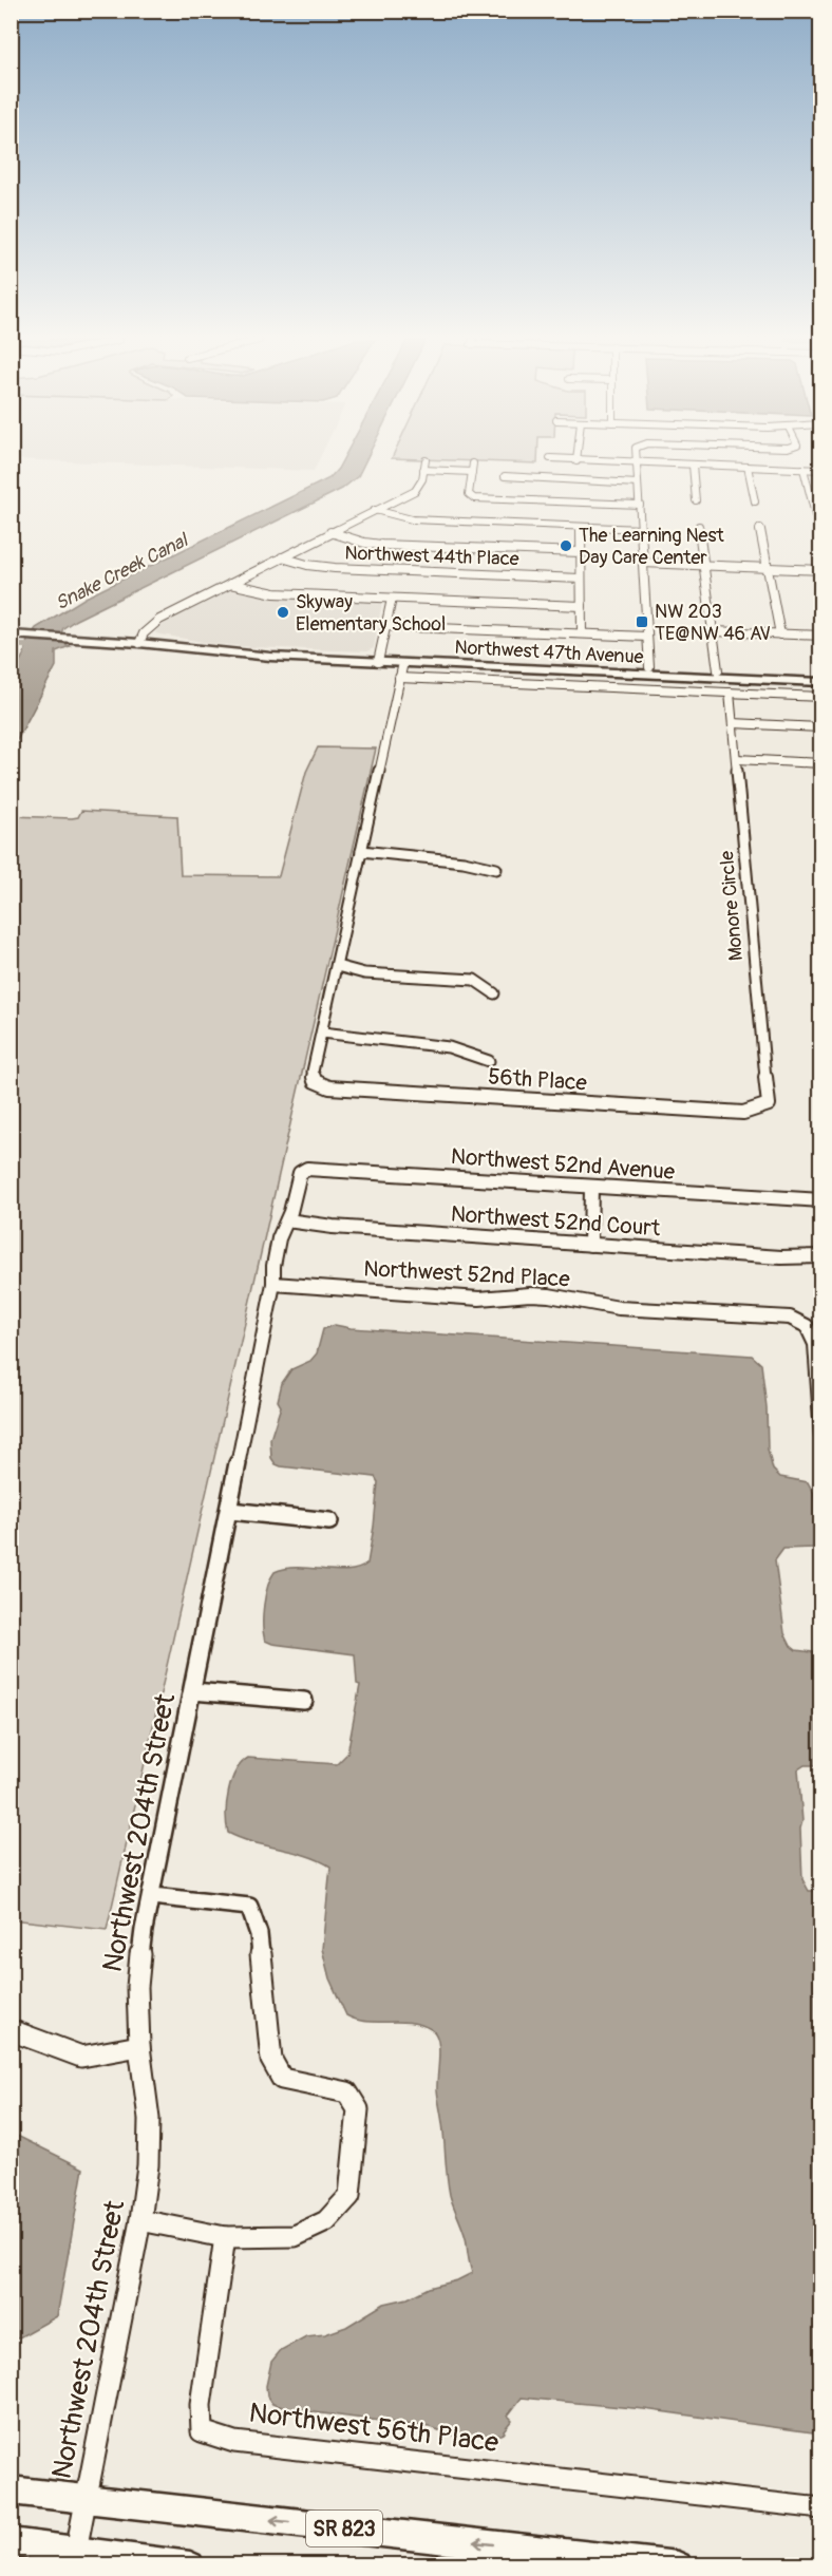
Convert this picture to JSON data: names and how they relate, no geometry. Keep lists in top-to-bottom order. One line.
{"streets":{"main road":["Northwest 47th Avenue","SR 823"],"street":["Northwest 44th Place","Monore Circle","56th Place","Northwest 52nd Avenue","Northwest 52nd Court","Northwest 52nd Place","Northwest 204th Street","Northwest 56th Place"]},"crossings":[["Monore Circle","56th Place"],["Northwest 52nd Avenue","Northwest 204th Street"],["Northwest 52nd Court","Northwest 204th Street"],["Northwest 52nd Place","Northwest 204th Street"],["Northwest 204th Street","SR 823"]],"water":["Snake Creek Canal"],"places":{"other":["The Learning Nest Day Care Center","Skyway Elementary School"],"transit":["NW 203 TE@NW 46 AV"]}}
